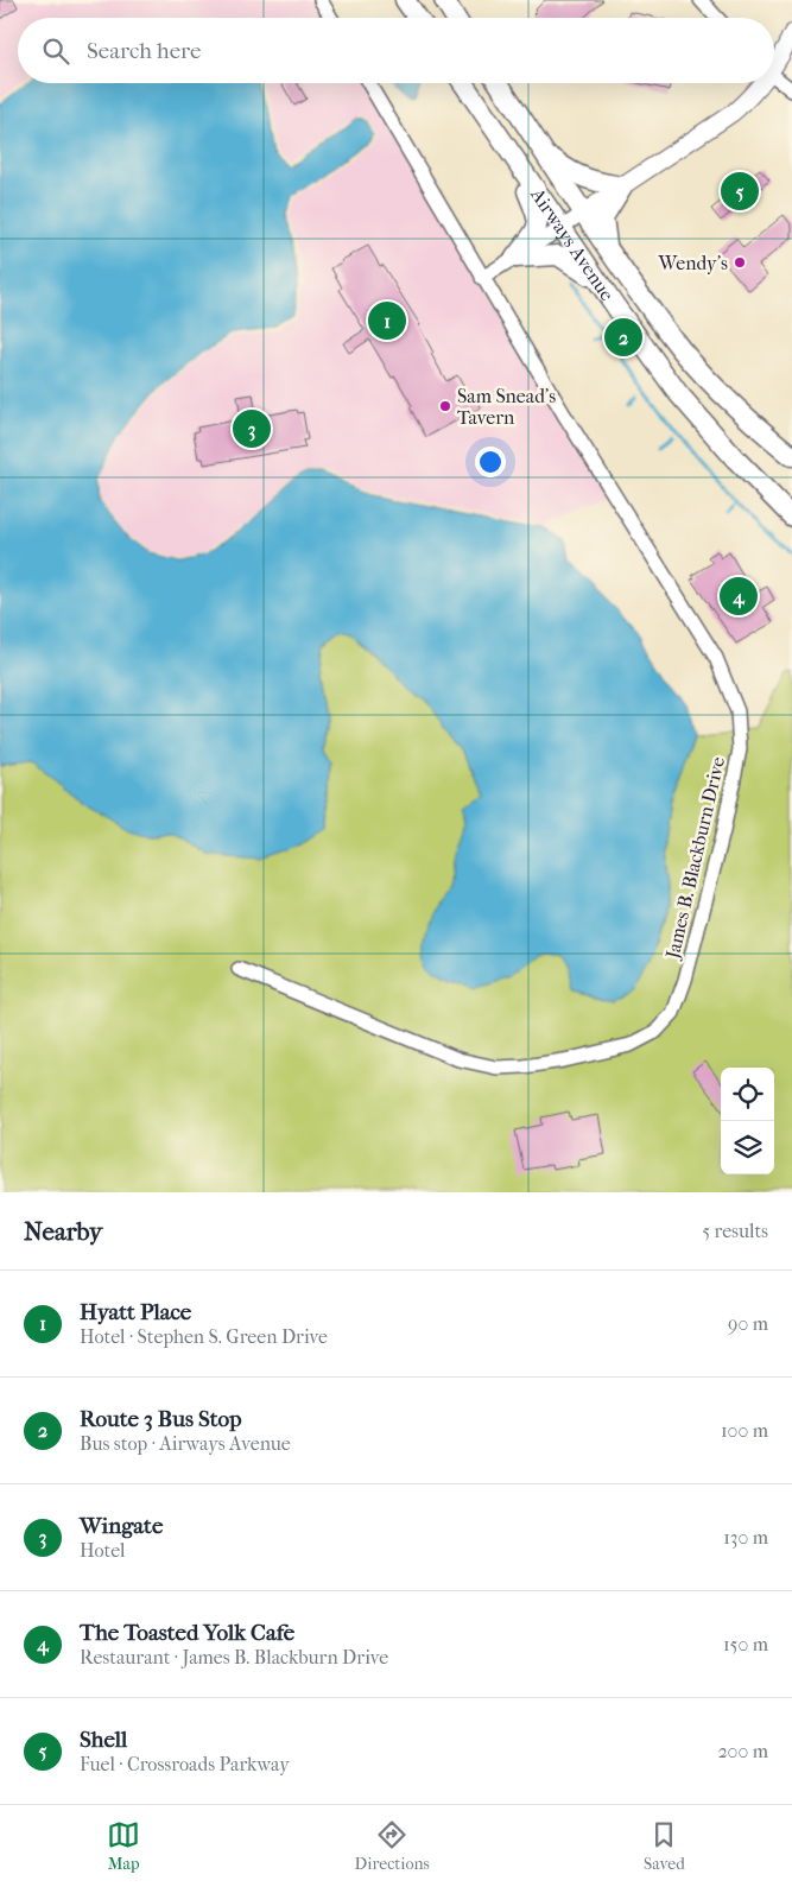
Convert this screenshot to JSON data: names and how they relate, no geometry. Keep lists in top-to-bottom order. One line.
{"streets":{"main road":["Airways Avenue"],"street":["James B. Blackburn Drive"]},"places":["Wendy's","Sam Snead's Tavern"],"page":{"search":"Search here","pins":["5","1","2","3","4"],"heading":["Nearby","5 results"],"list":[{"mark":"1","name":"Hyatt Place","note":"Hotel · Stephen S. Green Drive","value":"90 m"},{"mark":"2","name":"Route 3 Bus Stop","note":"Bus stop · Airways Avenue","value":"100 m"},{"mark":"3","name":"Wingate","note":"Hotel","value":"130 m"},{"mark":"4","name":"The Toasted Yolk Cafe","note":"Restaurant · James B. Blackburn Drive","value":"150 m"},{"mark":"5","name":"Shell","note":"Fuel · Crossroads Parkway","value":"200 m"}],"nav":["Map","Directions","Saved"]}}
